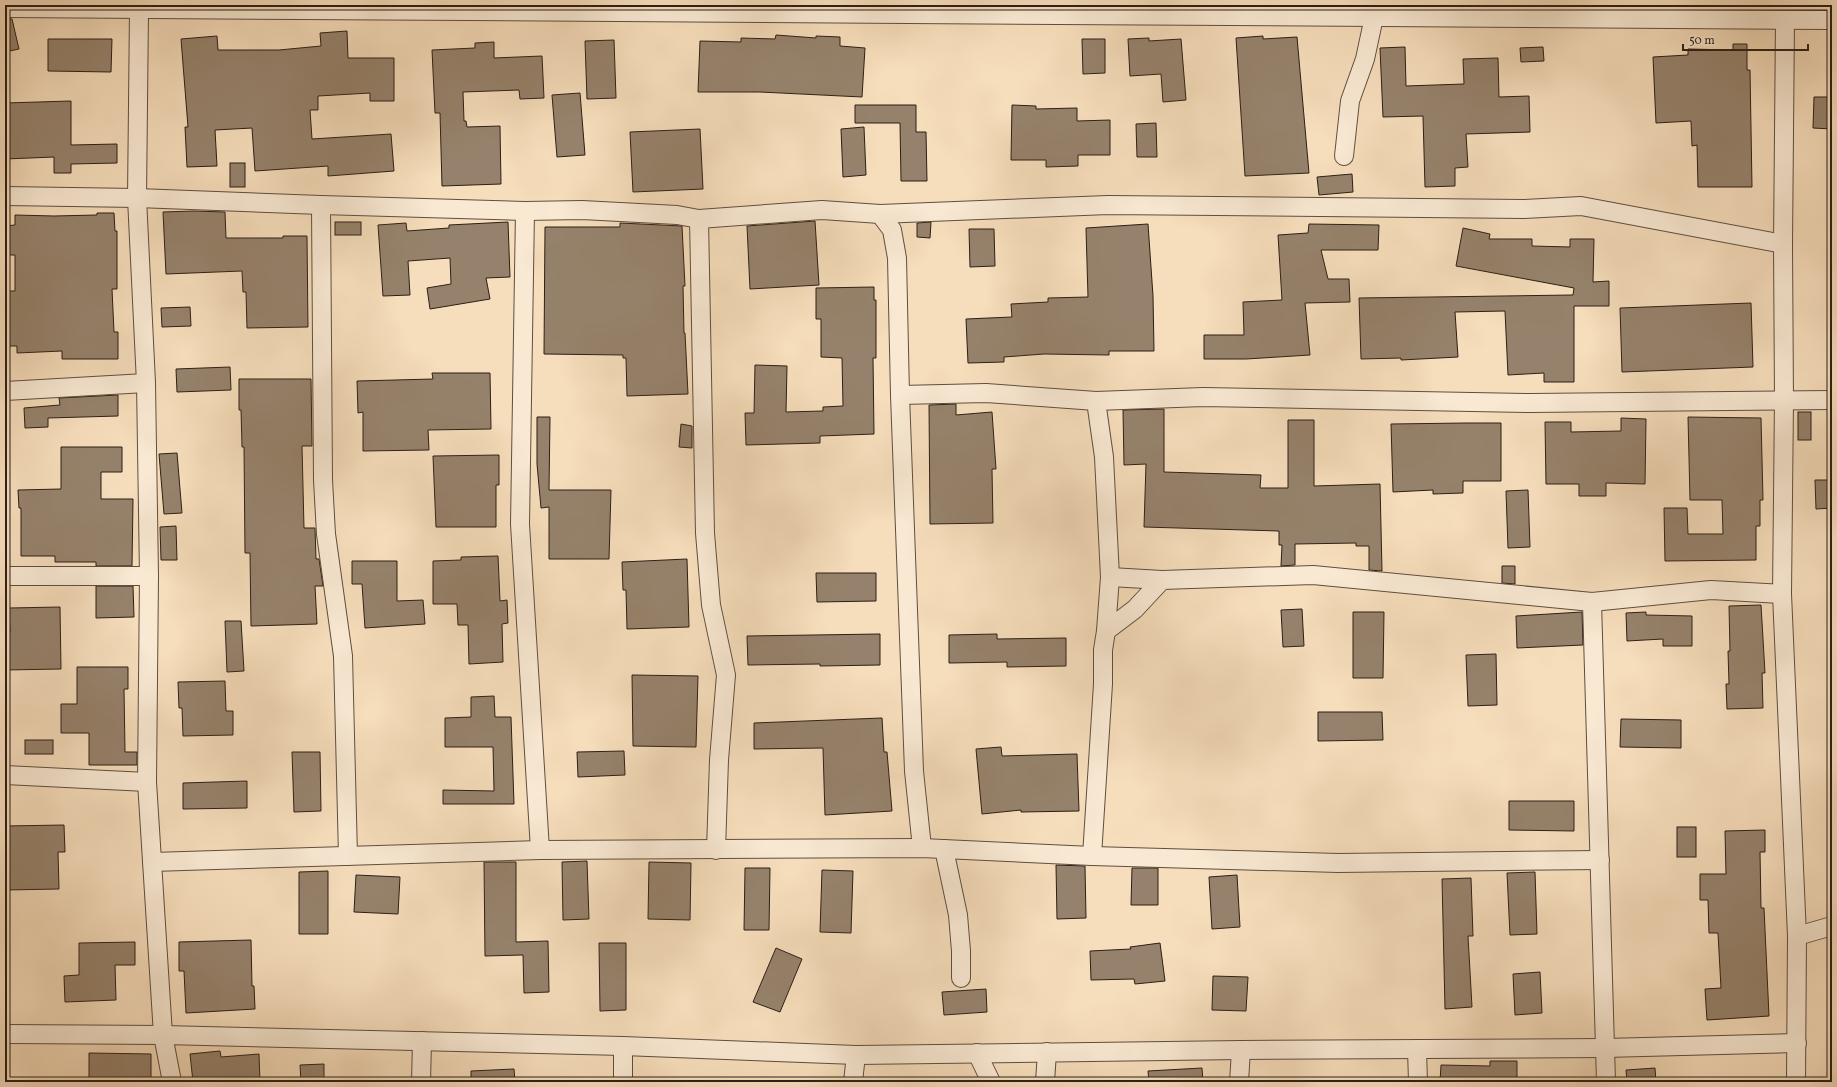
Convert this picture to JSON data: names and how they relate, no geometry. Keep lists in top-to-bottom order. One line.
{"scale_bar":"50 m"}
